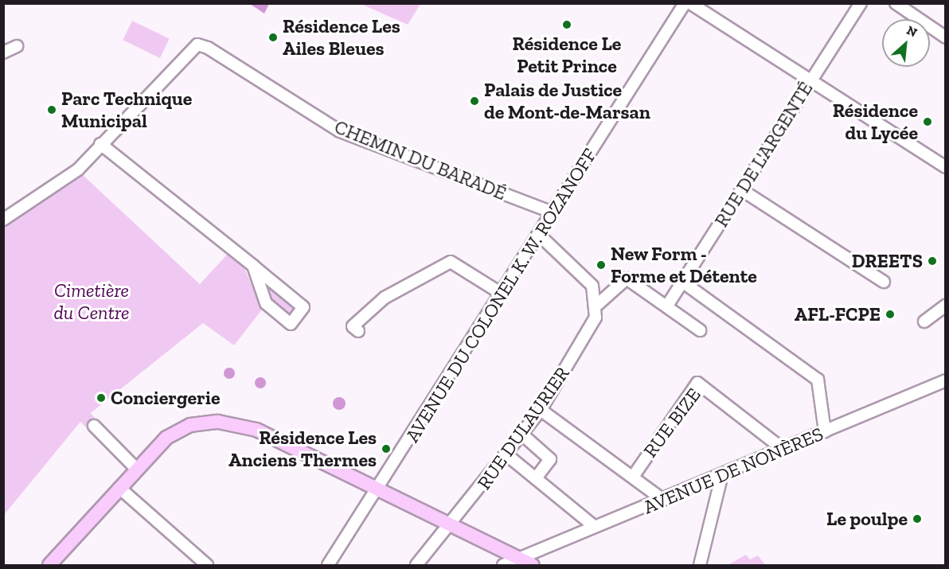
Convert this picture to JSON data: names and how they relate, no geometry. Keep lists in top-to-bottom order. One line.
{"streets":{"street":["RUE DE L'ARGENTÉ","CHEMIN DU BARADÉ","AVENUE DU COLONEL K. W. ROZANOFF","RUE BIZE","RUE DULAURIER","AVENUE DE NONÈRES"]},"crossings":[["CHEMIN DU BARADÉ","AVENUE DU COLONEL K. W. ROZANOFF"],["RUE BIZE","AVENUE DE NONÈRES"]],"parks":["Cimetière du Centre"],"places":["Résidence Le Petit Prince","Résidence Les Ailes Bleues","Palais de Justice de Mont-de-Marsan","Parc Technique Municipal","Résidence du Lycée","DREETS","New Form - Forme et Détente","AFL-FCPE","Conciergerie","Résidence Les Anciens Thermes","Le poulpe"],"north":"top right"}
